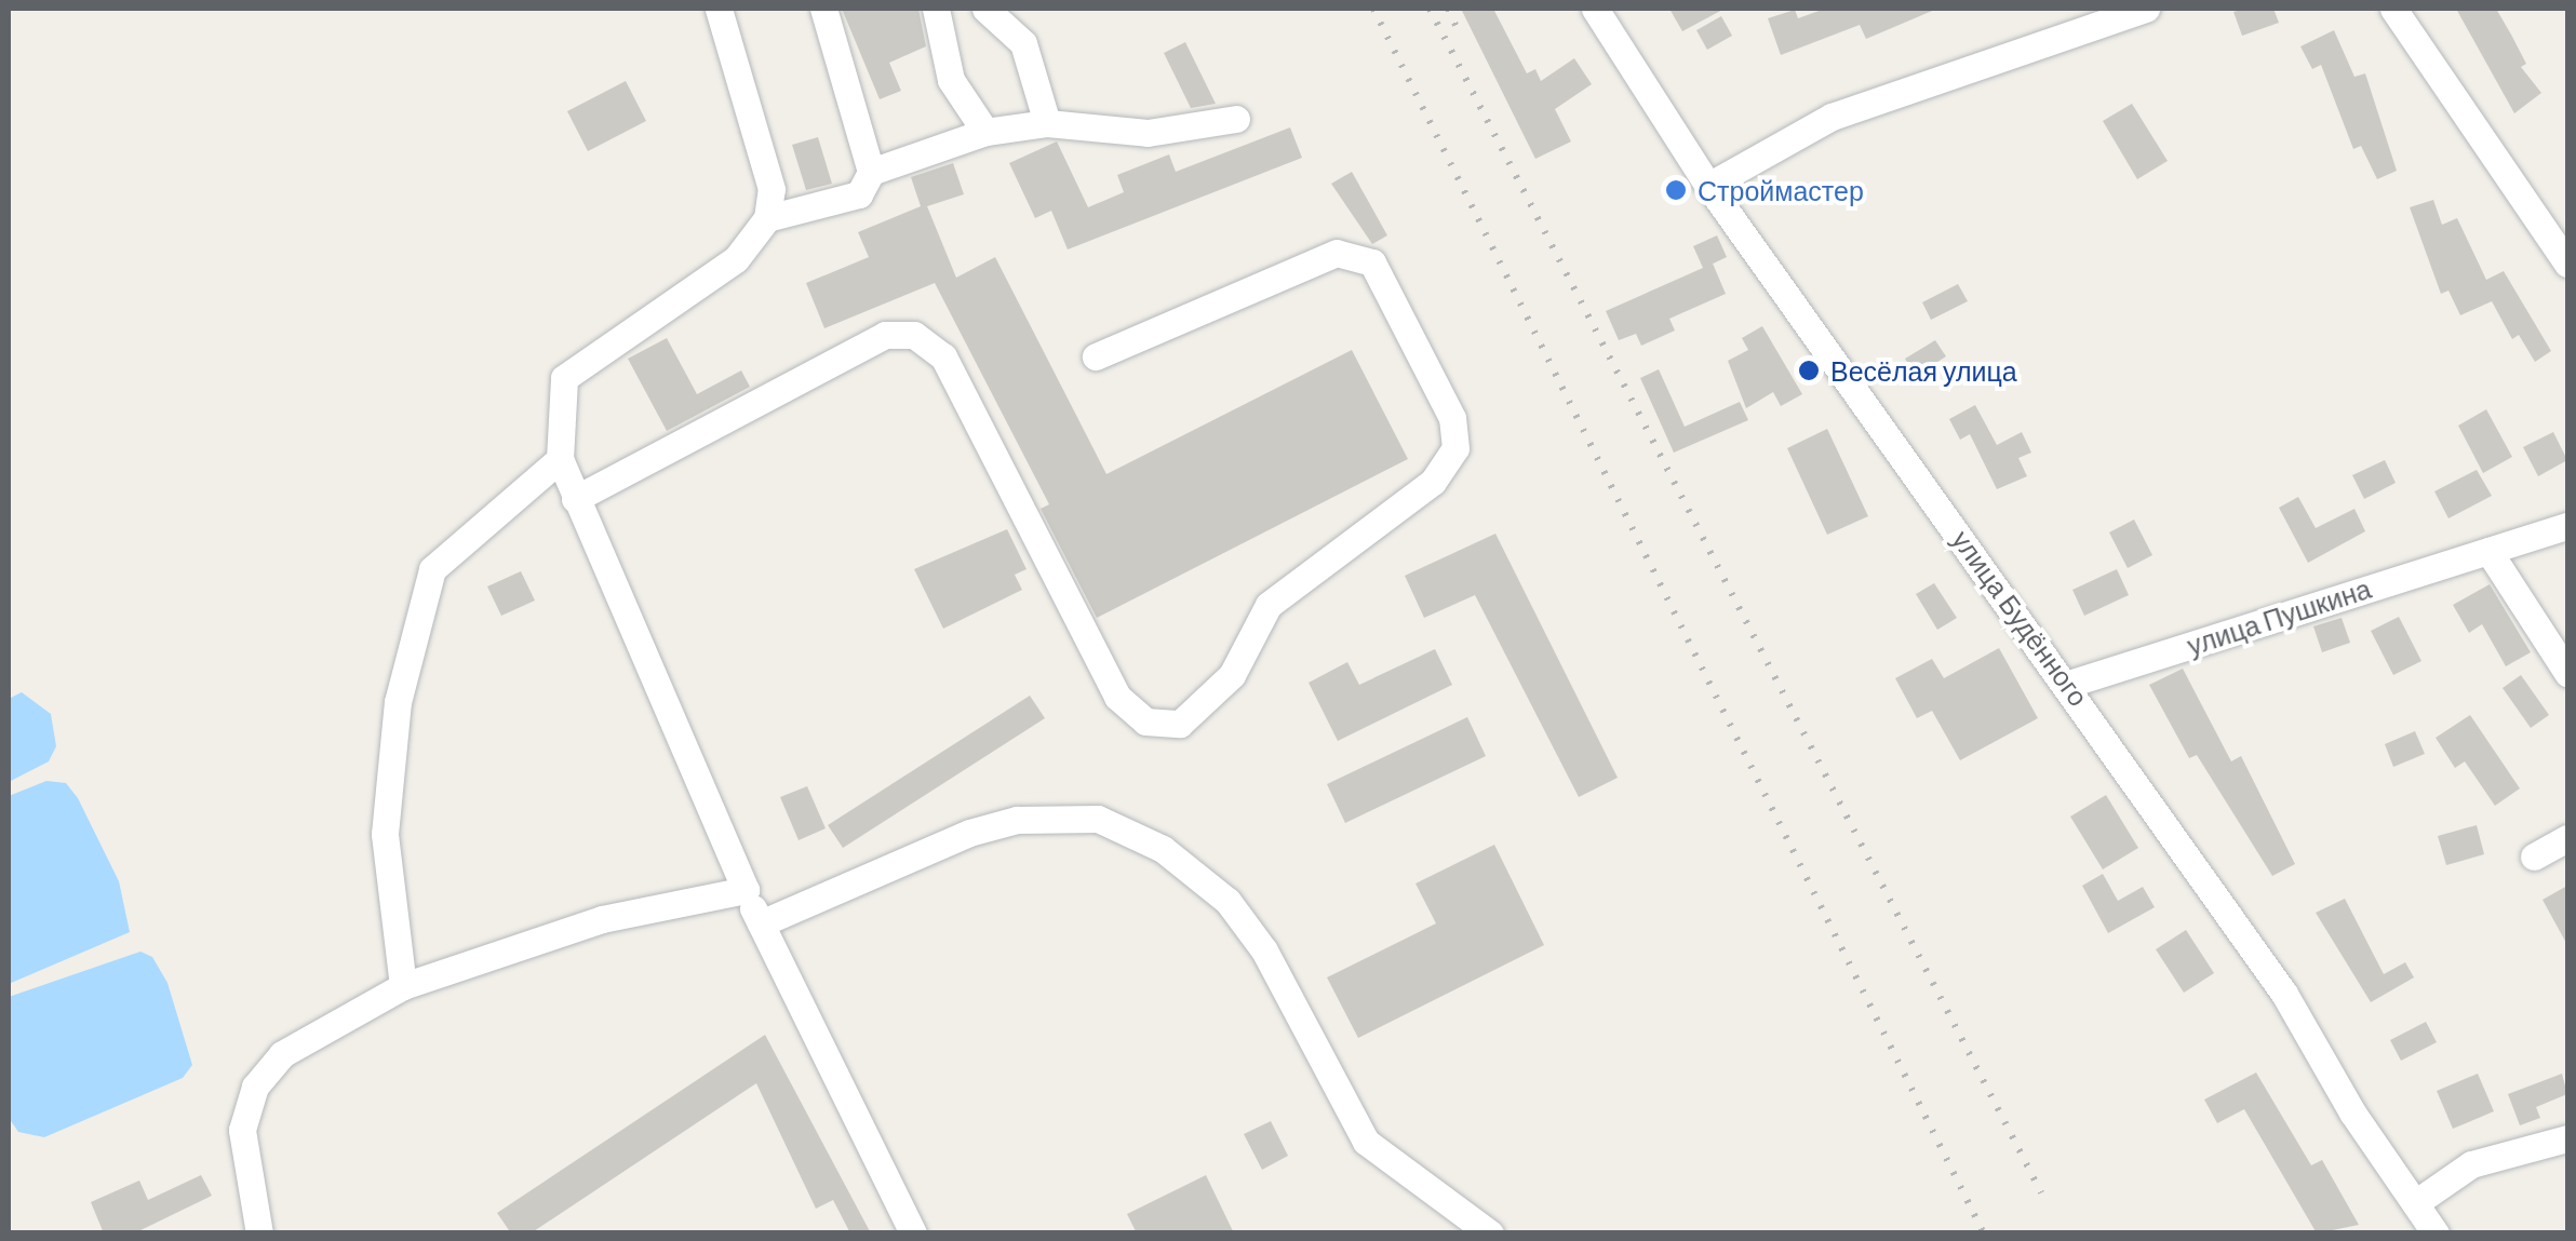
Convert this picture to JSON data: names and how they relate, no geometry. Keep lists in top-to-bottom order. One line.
{"streets":{"street":["улица Пушкина","улица Будённого"]},"crossings":[["улица Пушкина","улица Будённого"]],"places":["Строймастер","Весёлая улица"]}
